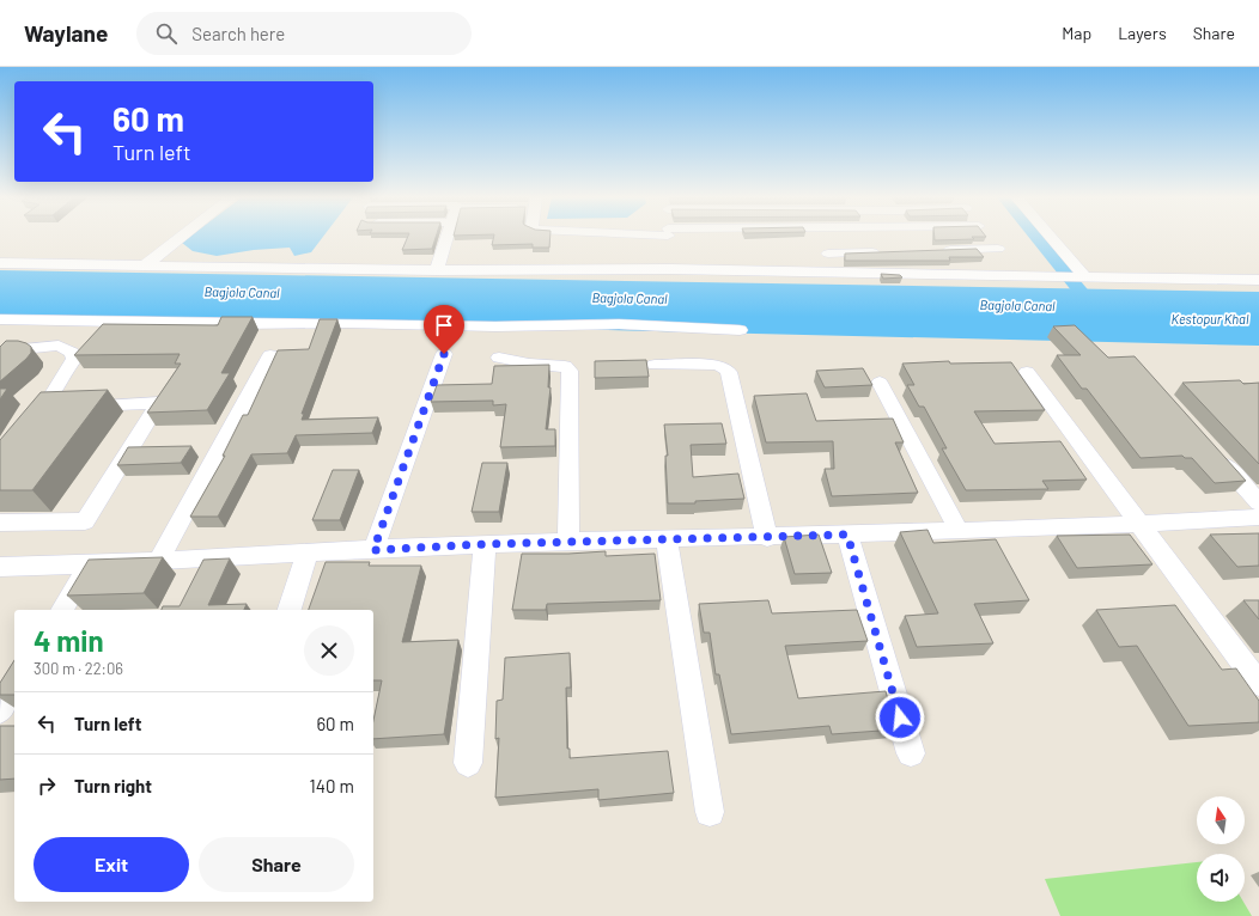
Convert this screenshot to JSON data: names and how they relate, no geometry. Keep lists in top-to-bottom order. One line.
{"water":["Bagjola Canal","Kestopur Khal"],"north":"top","page":{"header":"Waylane","search":"Search here","nav":["Map","Layers","Share"],"turn":["60 m","Turn left"],"heading":["4 min","300 m · 22:06"],"list":[{"name":"Turn left","value":"60 m"},{"name":"Turn right","value":"140 m"}],"buttons":["Exit","Share"]}}
